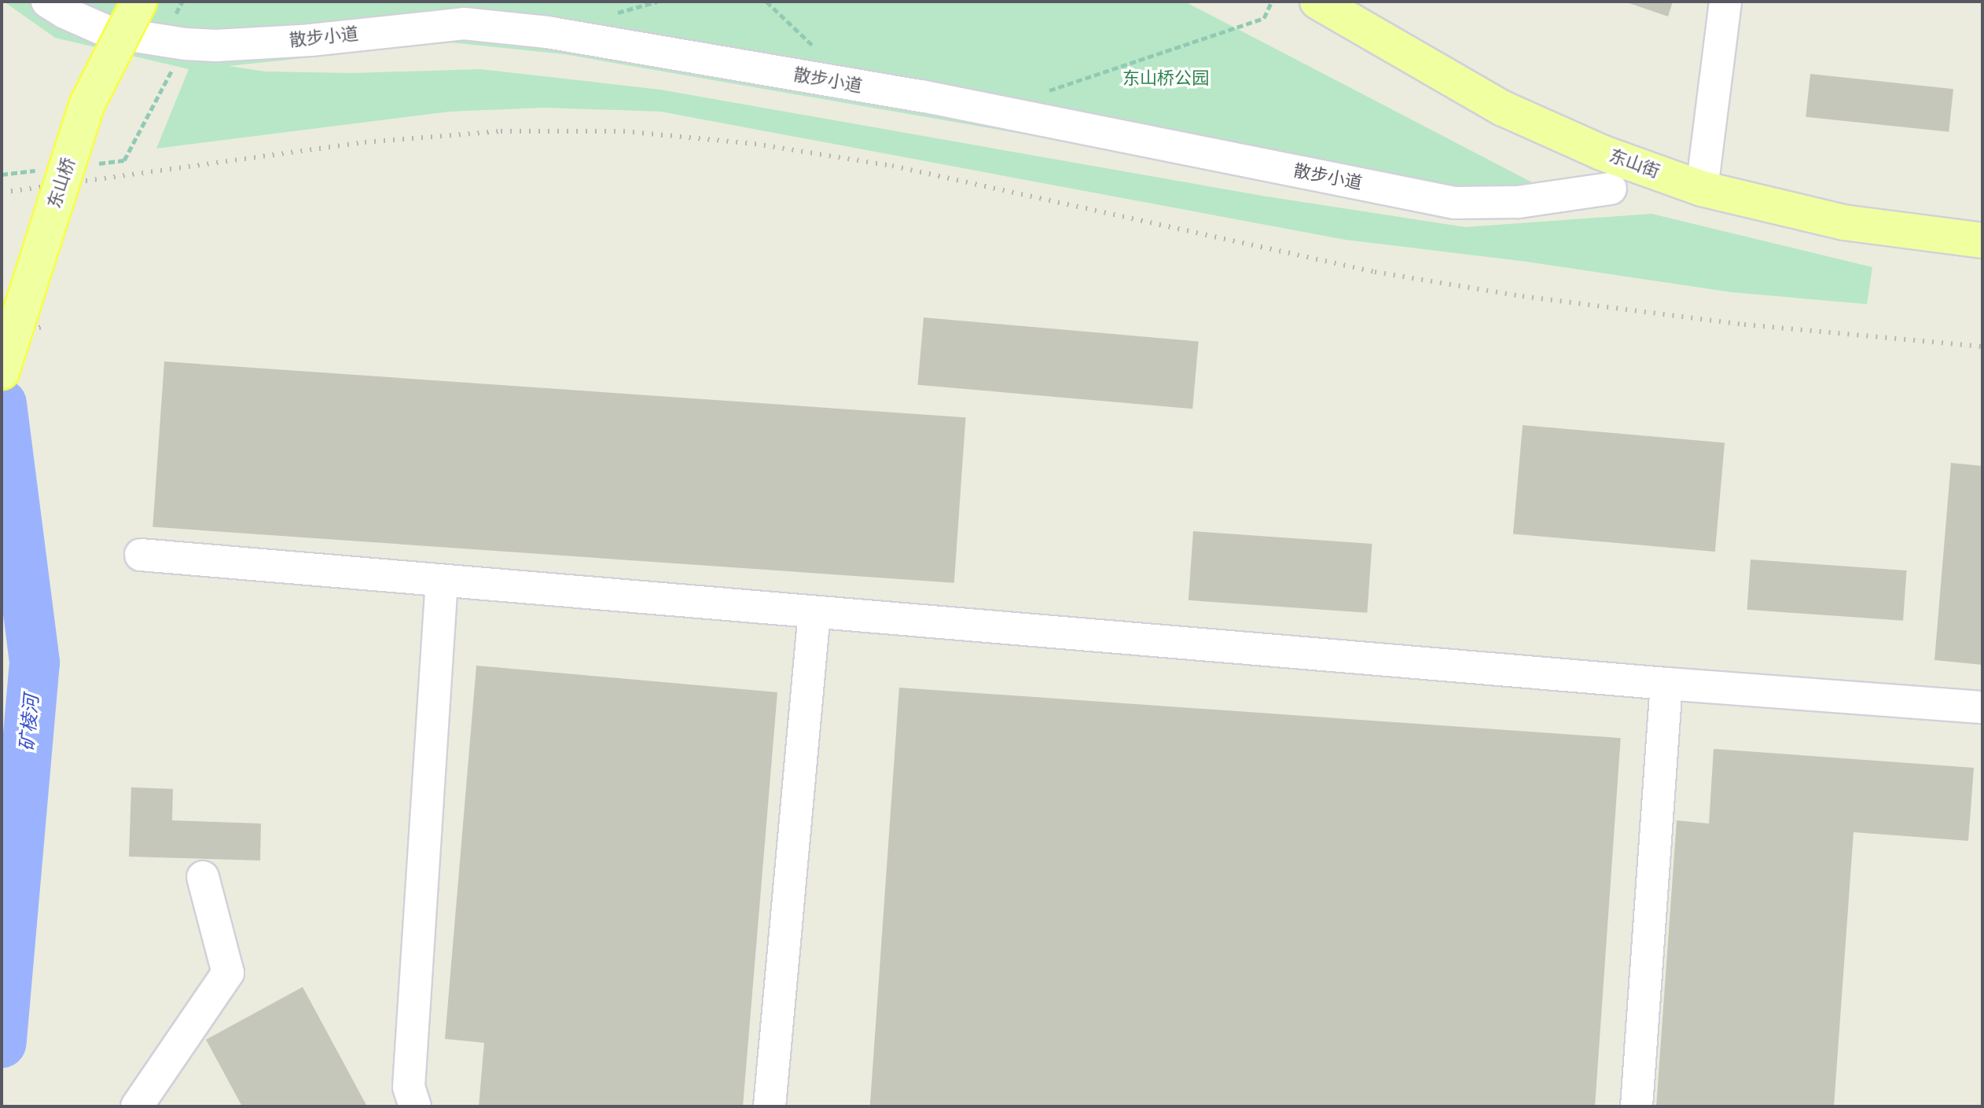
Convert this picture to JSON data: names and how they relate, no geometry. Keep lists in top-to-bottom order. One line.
{"streets":{"main road":["东山街","东山桥"],"street":["散步小道"]},"water":["矿棱河"],"parks":["东山桥公园"]}
